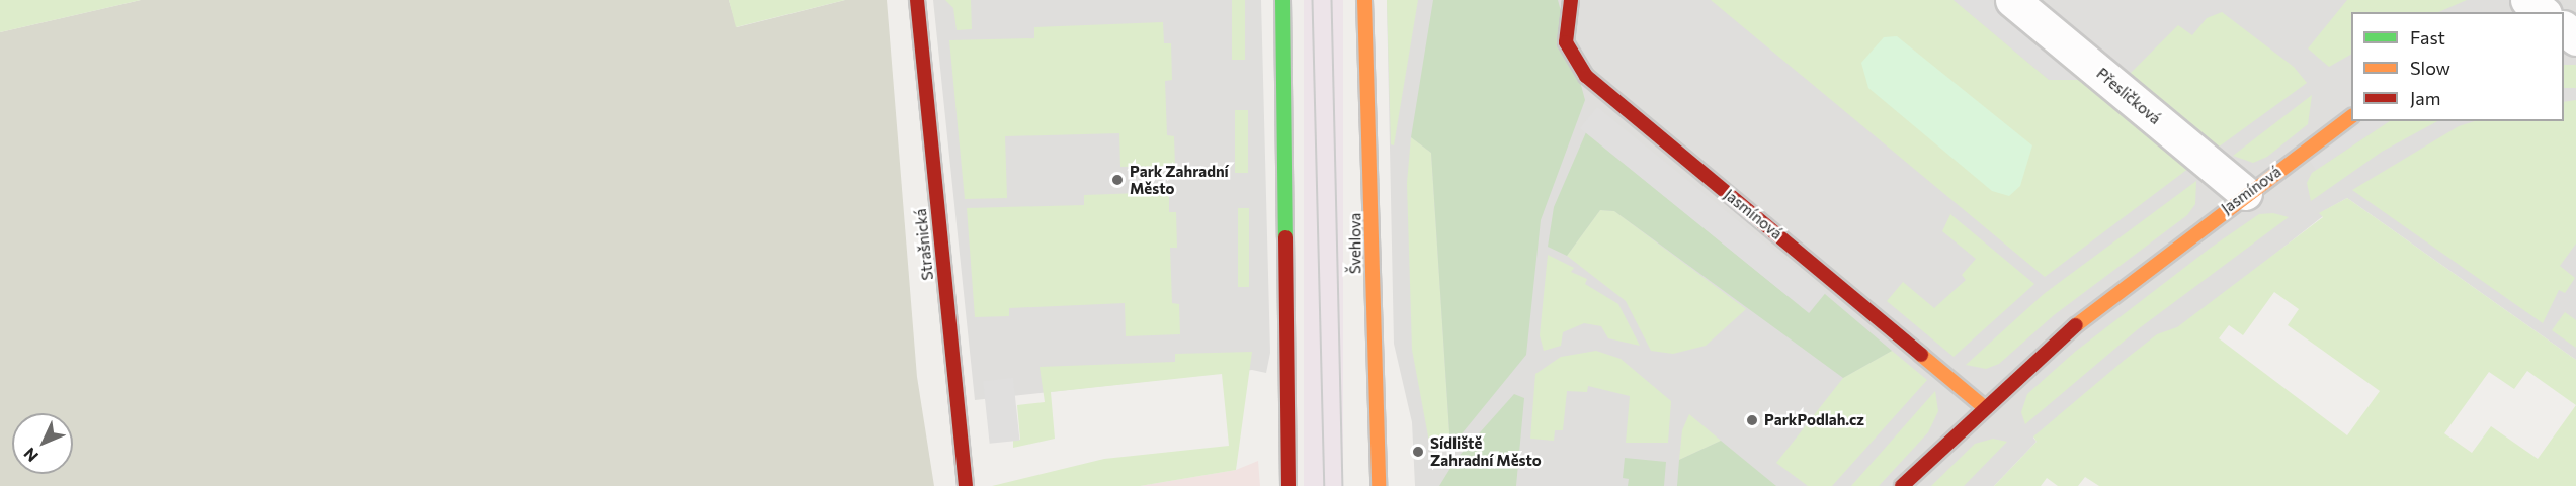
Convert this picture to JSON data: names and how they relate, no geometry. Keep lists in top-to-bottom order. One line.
{"streets":{"street":["Přesličková","Jasmínová","Švehlova","Strašnická"]},"crossings":[["Přesličková","Jasmínová"]],"places":["Park Zahradní Město","ParkPodlah.cz","Sídliště Zahradní Město"],"legend":["Fast","Slow","Jam"],"north":"bottom left"}
